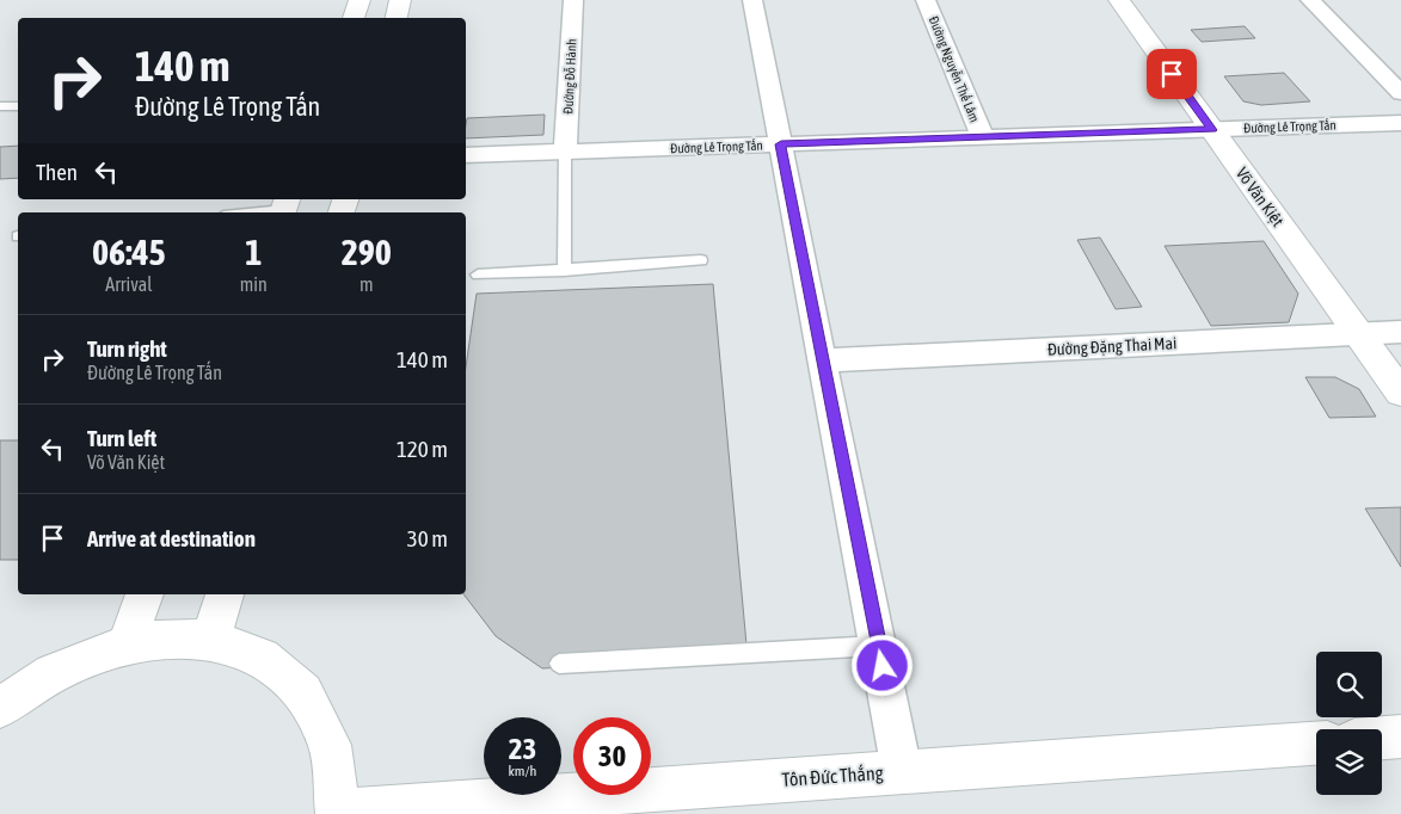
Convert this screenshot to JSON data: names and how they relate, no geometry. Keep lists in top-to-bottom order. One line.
{"streets":{"main road":["Võ Văn Kiệt","Tôn Đức Thắng"],"street":["Đường Nguyễn Thế Lâm","Đường Đỗ Hành","Đường Lê Trọng Tấn","Đường Đặng Thai Mai"]},"crossings":[["Đường Nguyễn Thế Lâm","Đường Lê Trọng Tấn"],["Đường Đỗ Hành","Đường Lê Trọng Tấn"],["Đường Lê Trọng Tấn","Võ Văn Kiệt"],["Võ Văn Kiệt","Đường Đặng Thai Mai"]],"page":{"turn":["140 m","Đường Lê Trọng Tấn"],"then":"Then","eta":["06:45","Arrival","1","min","290","m"],"list":[{"name":"Turn right","note":"Đường Lê Trọng Tấn","value":"140 m"},{"name":"Turn left","note":"Võ Văn Kiệt","value":"120 m"},{"name":"Arrive at destination","value":"30 m"}],"speed":"23 km/h","limit":"30"}}
